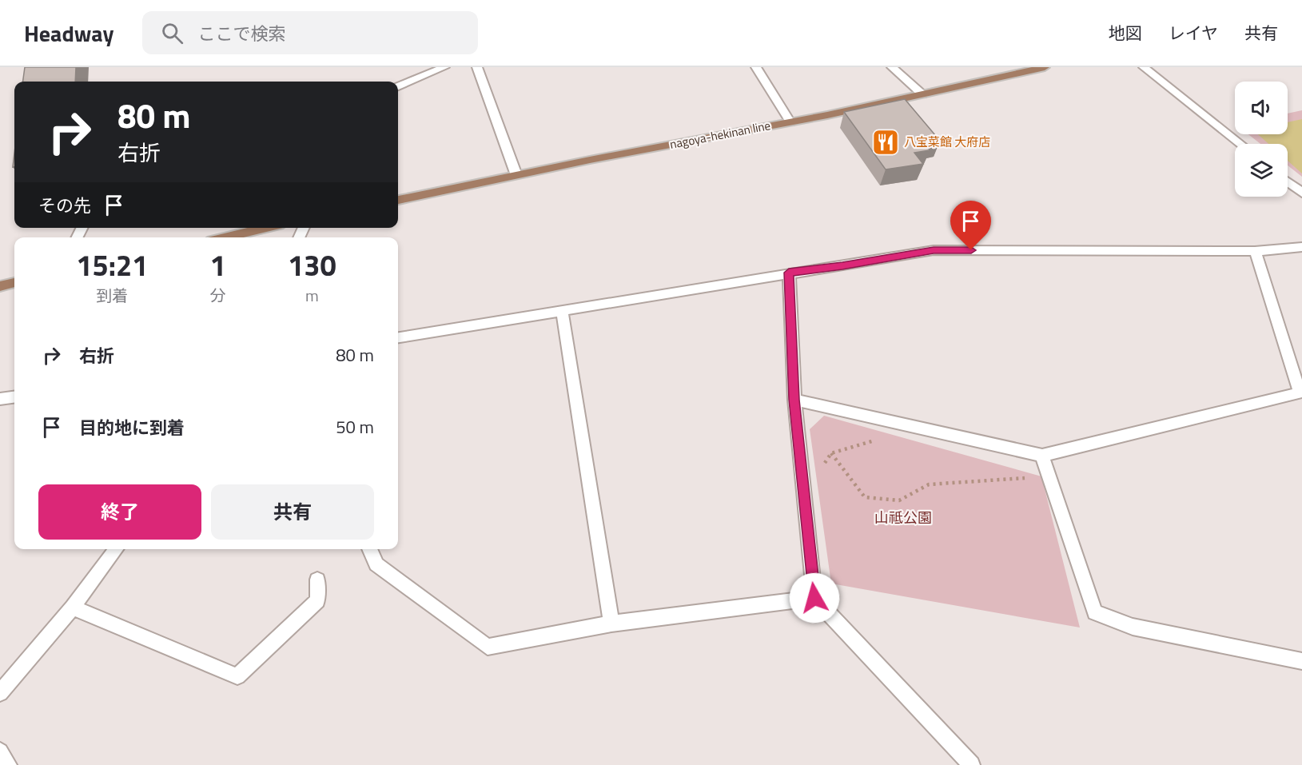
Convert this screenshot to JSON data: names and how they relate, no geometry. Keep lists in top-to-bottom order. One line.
{"streets":{"main road":["nagoya-hekinan line"]},"parks":["山祗公園"],"places":{"restaurant":["八宝菜館 大府店"]},"page":{"header":"Headway","search":"ここで検索","nav":["地図","レイヤ","共有"],"turn":["80 m","右折"],"then":"その先","eta":["15:21","到着","1","分","130","m"],"list":[{"name":"右折","value":"80 m"},{"name":"目的地に到着","value":"50 m"}],"buttons":["終了","共有"]}}
